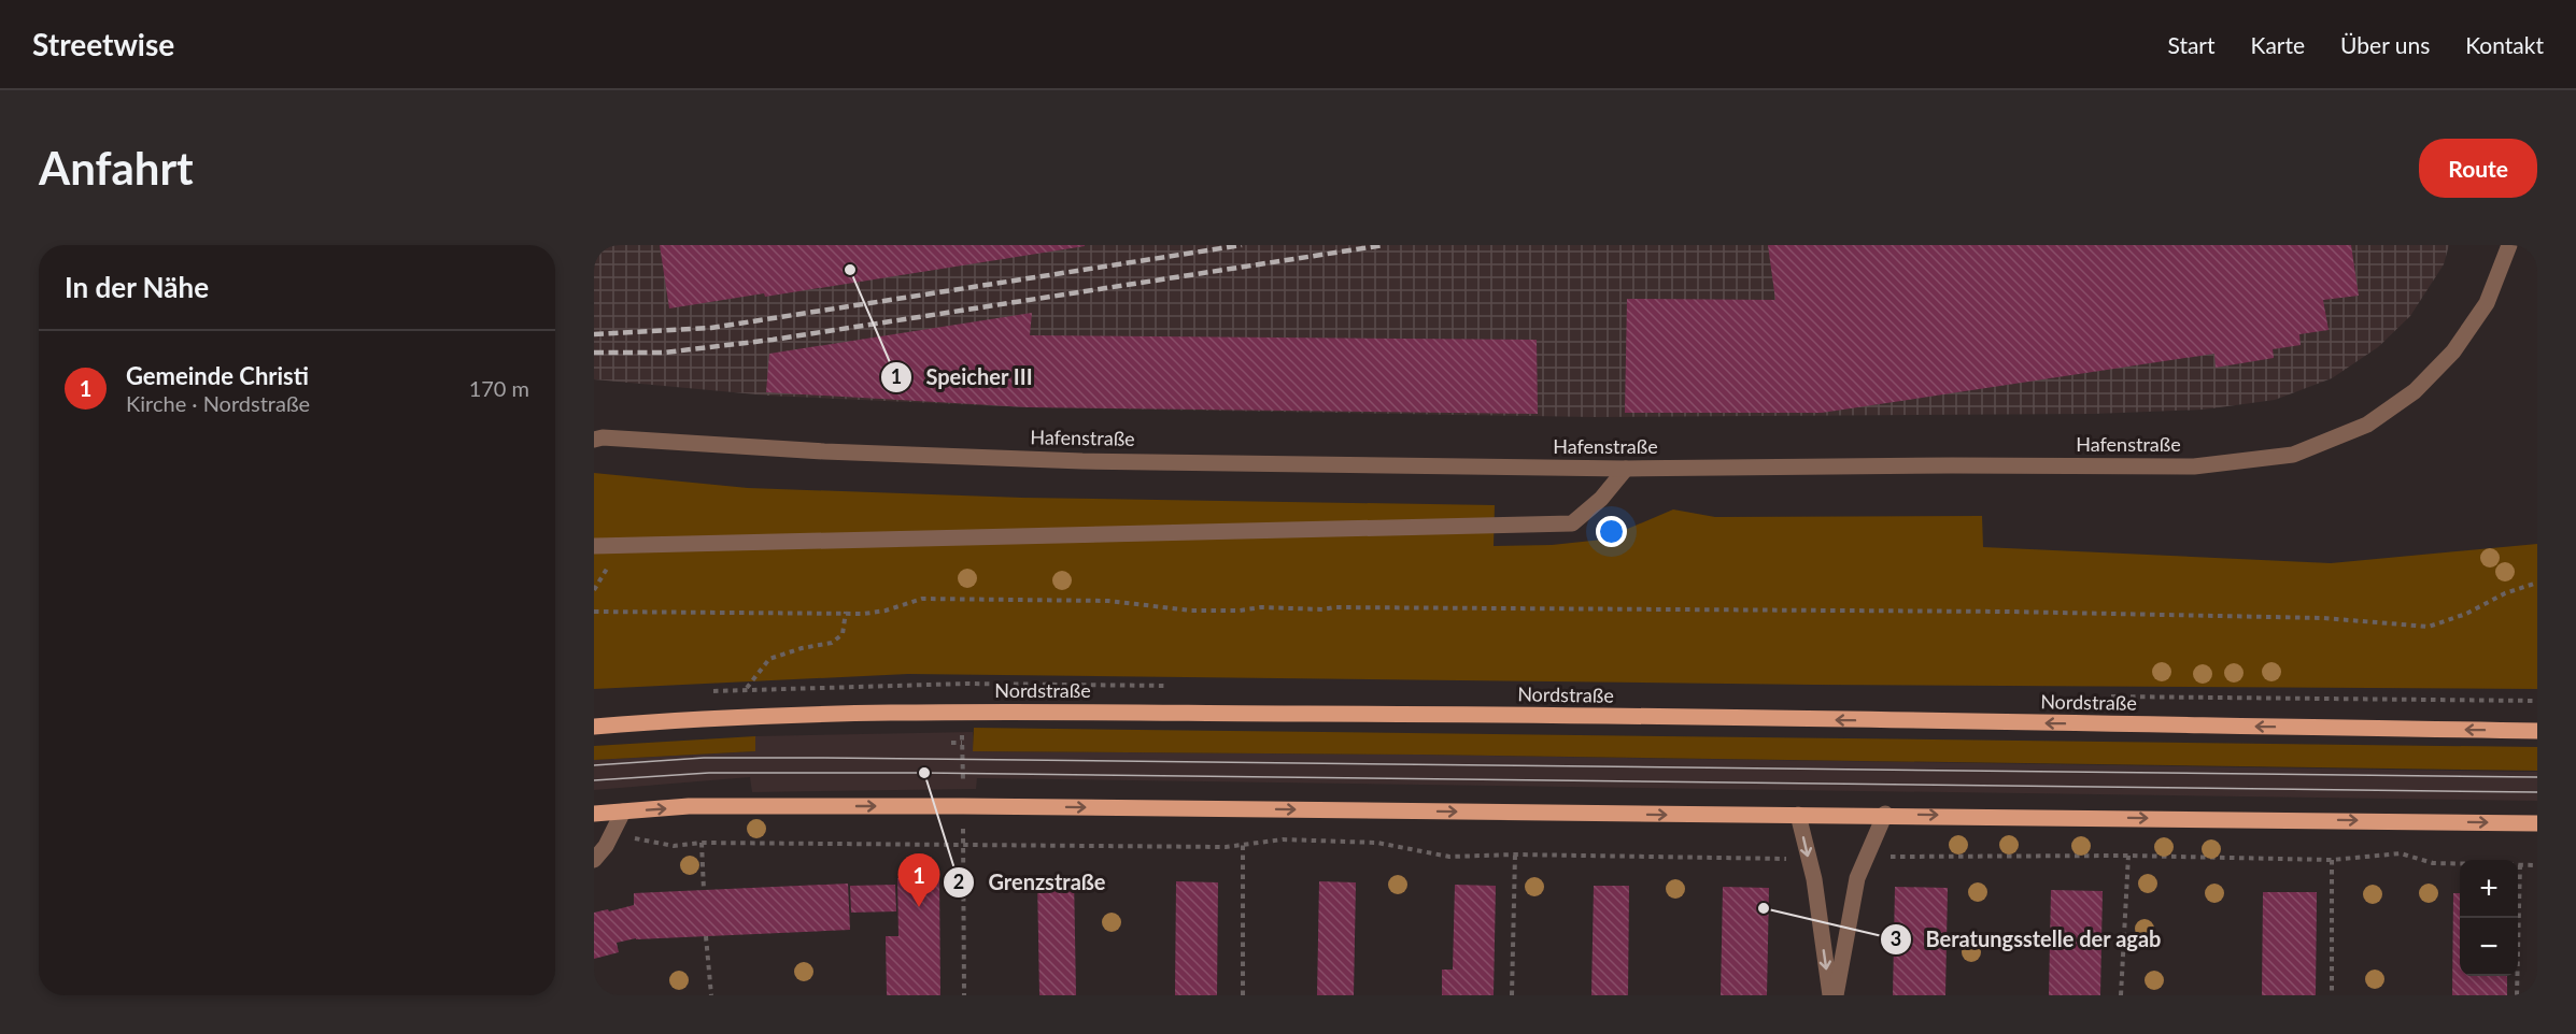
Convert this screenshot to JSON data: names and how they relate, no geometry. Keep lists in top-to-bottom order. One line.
{"streets":{"main road":["Nordstraße"],"street":["Hafenstraße"]},"places":["Speicher III","Grenzstraße","Beratungsstelle der agab"],"page":{"header":"Streetwise","nav":["Start","Karte","Über uns","Kontakt"],"buttons":"Route","title":"Anfahrt","heading":"In der Nähe","list":[{"mark":"1","name":"Gemeinde Christi","note":"Kirche · Nordstraße","value":"170 m"}],"pins":"1","map_buttons":["+","−"]}}
